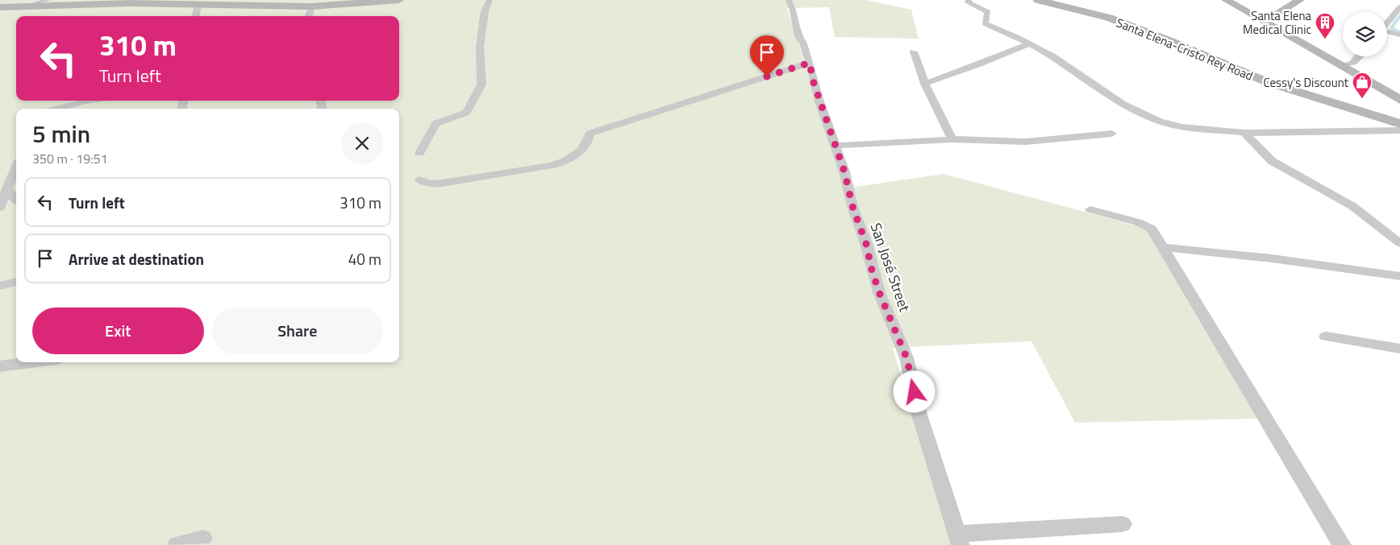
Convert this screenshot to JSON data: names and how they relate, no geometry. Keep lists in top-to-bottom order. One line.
{"streets":{"main road":["Santa Elena-Cristo Rey Road"],"street":["San José Street"]},"places":{"building":["Santa Elena Medical Clinic"],"shop":["Cessy's Discount"]},"page":{"turn":["310 m","Turn left"],"heading":["5 min","350 m · 19:51"],"list":[{"name":"Turn left","value":"310 m"},{"name":"Arrive at destination","value":"40 m"}],"buttons":["Exit","Share"]}}
